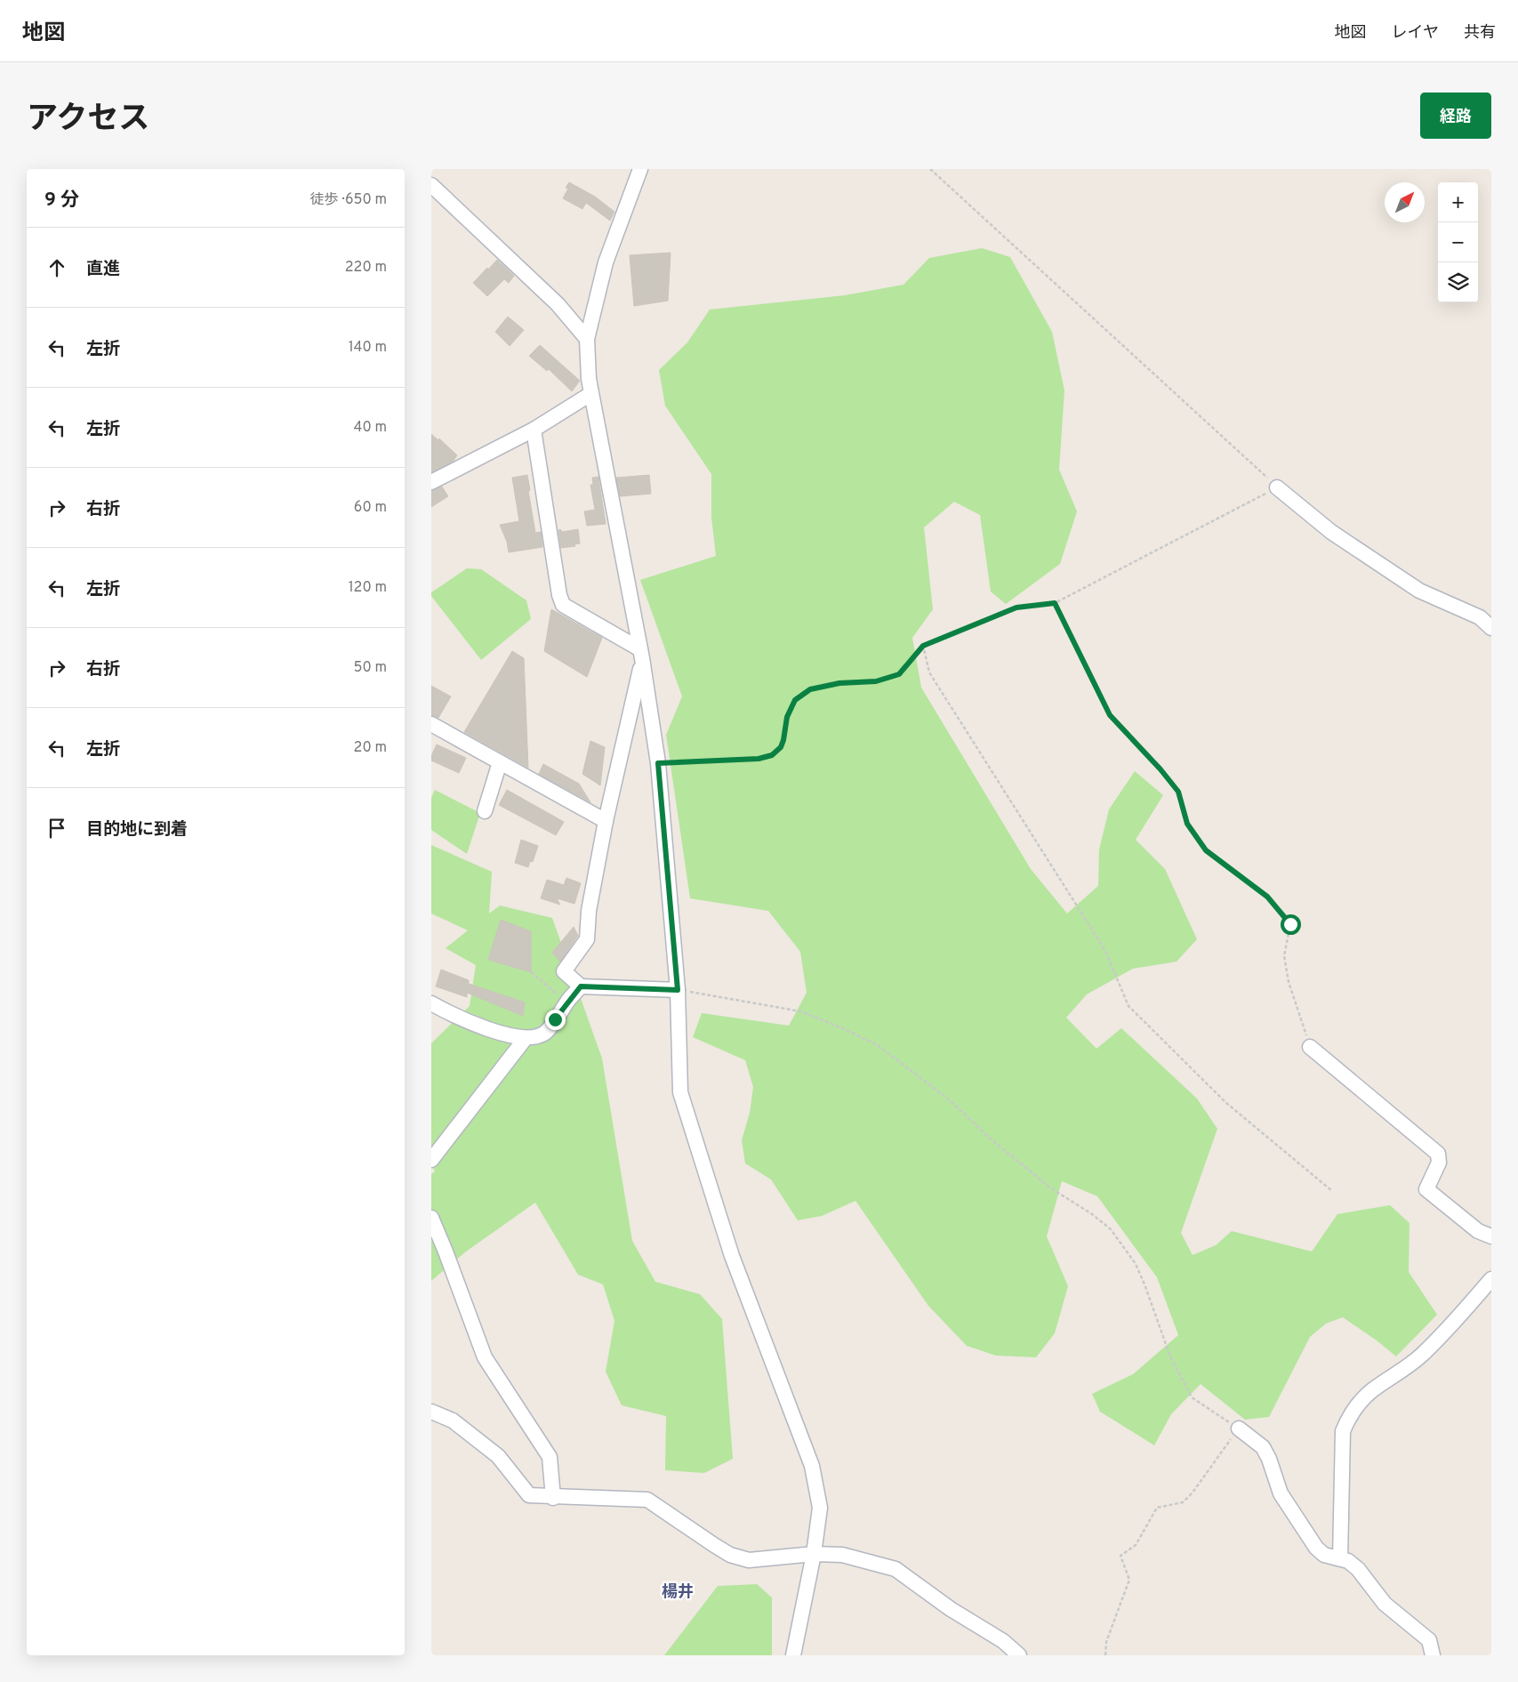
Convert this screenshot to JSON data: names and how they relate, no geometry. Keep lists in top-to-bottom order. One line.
{"districts":["楊井"],"north":"top right","page":{"header":"地図","nav":["地図","レイヤ","共有"],"title":"アクセス","buttons":"経路","heading":["9 分","徒歩 · 650 m"],"map_buttons":["+","−"],"list":[["直進","220 m"],["左折","140 m"],["左折","40 m"],["右折","60 m"],["左折","120 m"],["右折","50 m"],["左折","20 m"],"目的地に到着"]}}
